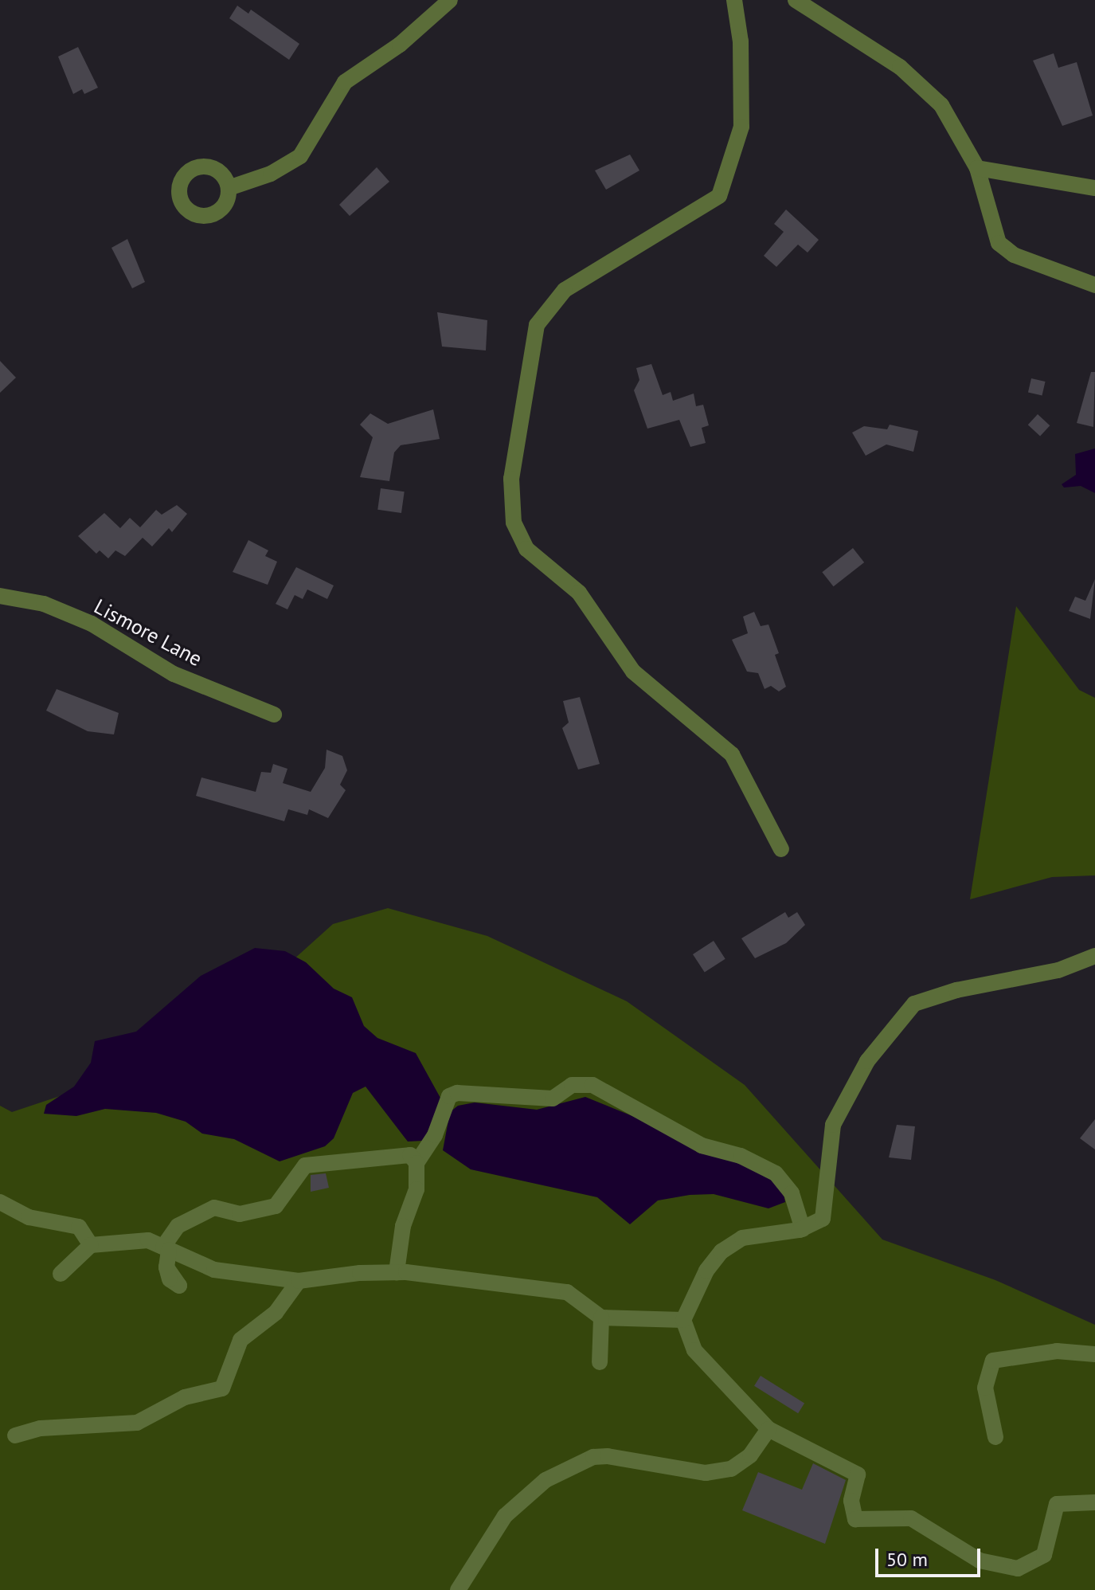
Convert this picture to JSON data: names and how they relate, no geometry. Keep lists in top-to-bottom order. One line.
{"streets":{"street":["Lismore Lane"]},"scale_bar":"50 m"}
